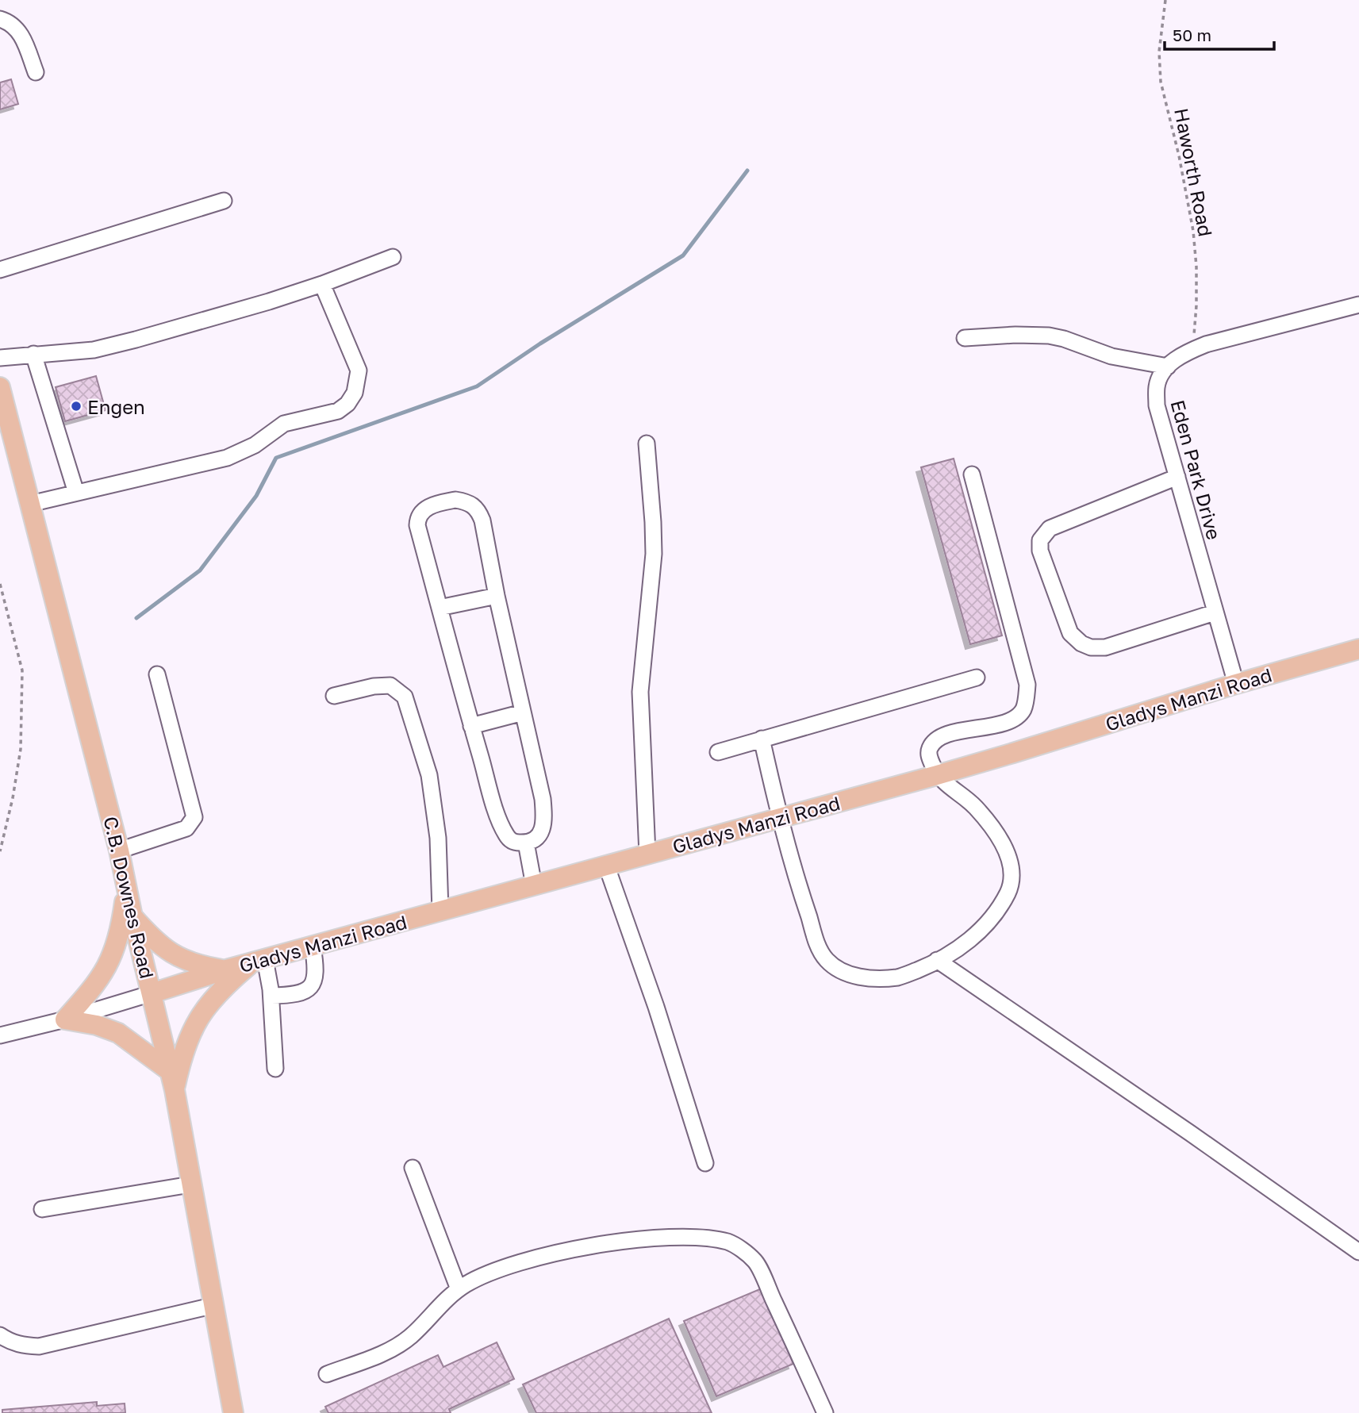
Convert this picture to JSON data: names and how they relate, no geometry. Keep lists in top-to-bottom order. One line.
{"streets":{"main road":["Gladys Manzi Road","C.B. Downes Road"],"street":["Eden Park Drive"],"path":["Haworth Road"]},"crossings":[["Eden Park Drive","Gladys Manzi Road"],["Gladys Manzi Road","C.B. Downes Road"]],"places":["Engen"],"scale_bar":"50 m"}
